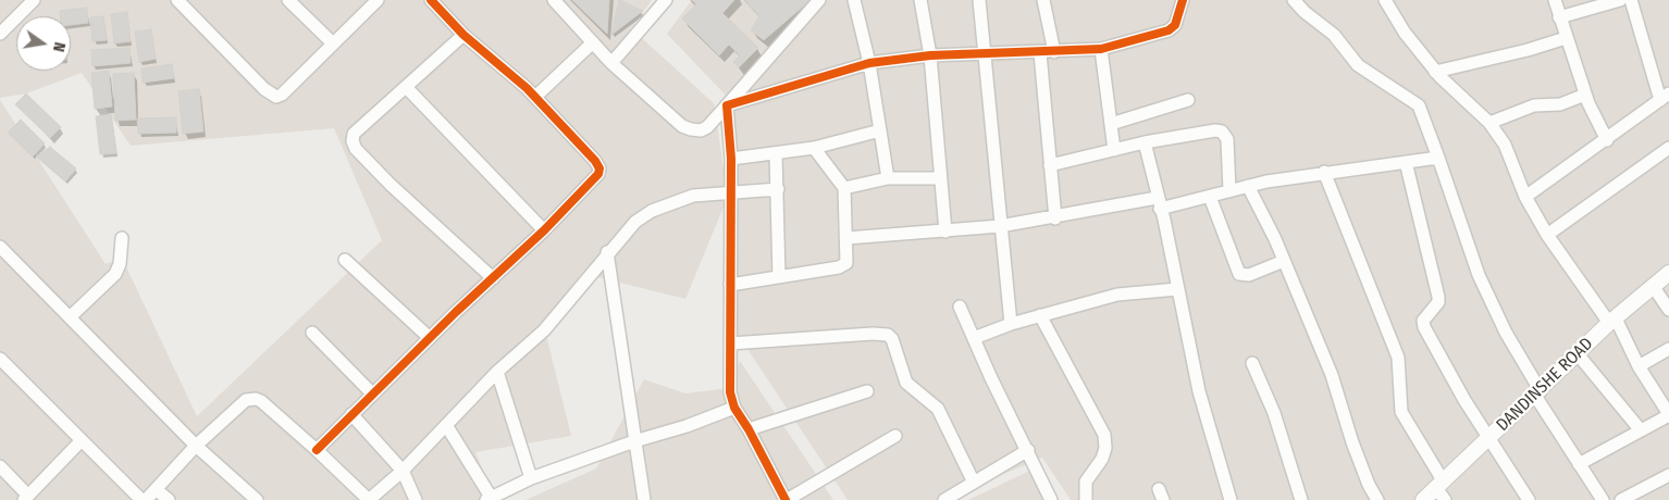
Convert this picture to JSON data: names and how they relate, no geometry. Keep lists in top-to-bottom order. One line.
{"streets":{"street":["DANDINSHE ROAD"]},"north":"right"}
